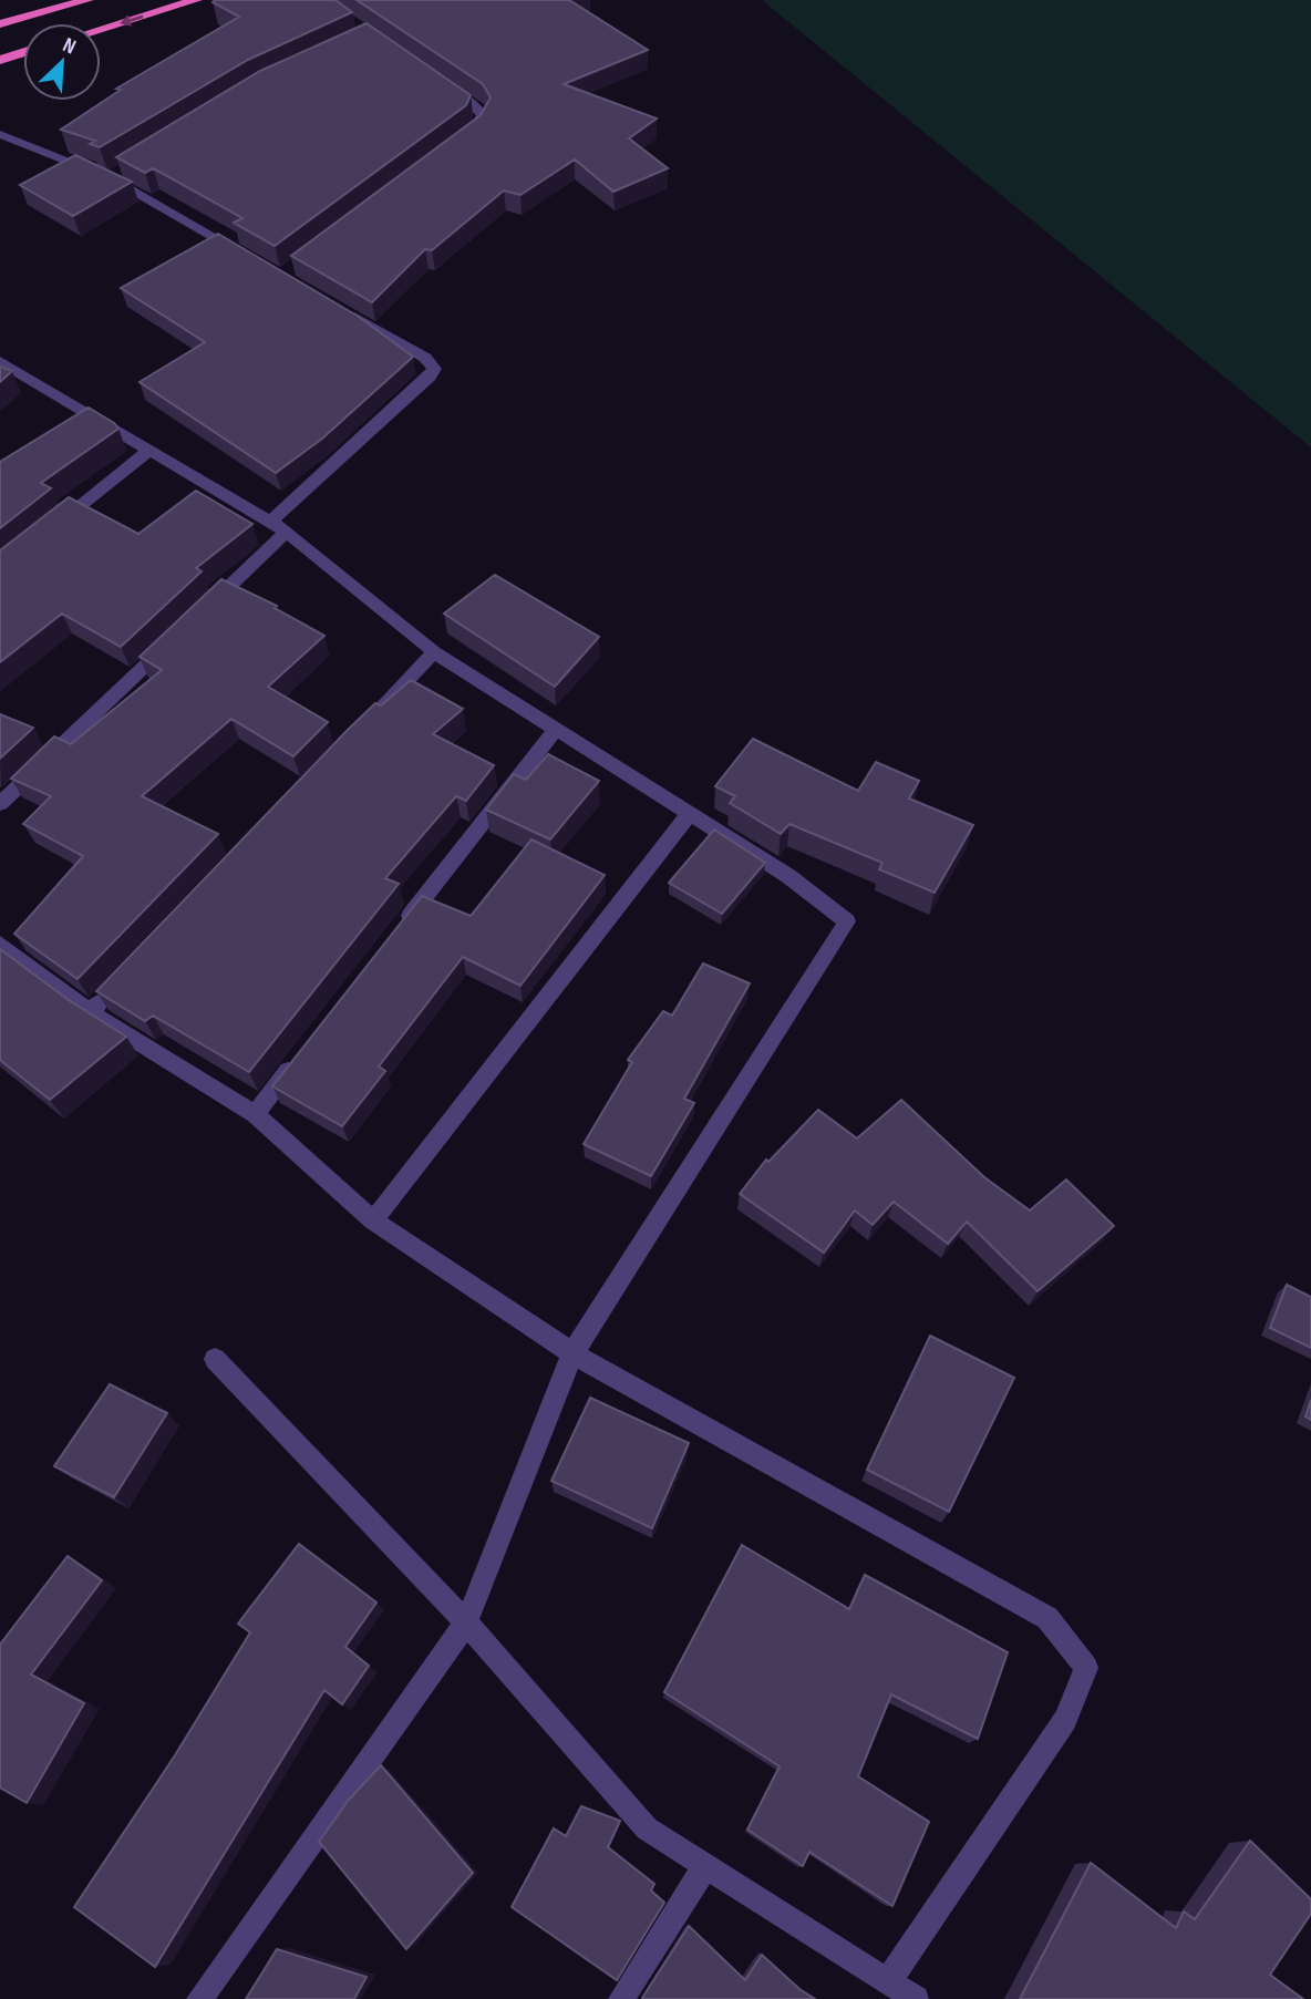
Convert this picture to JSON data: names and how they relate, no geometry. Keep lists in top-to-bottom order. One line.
{"north":"top right"}
